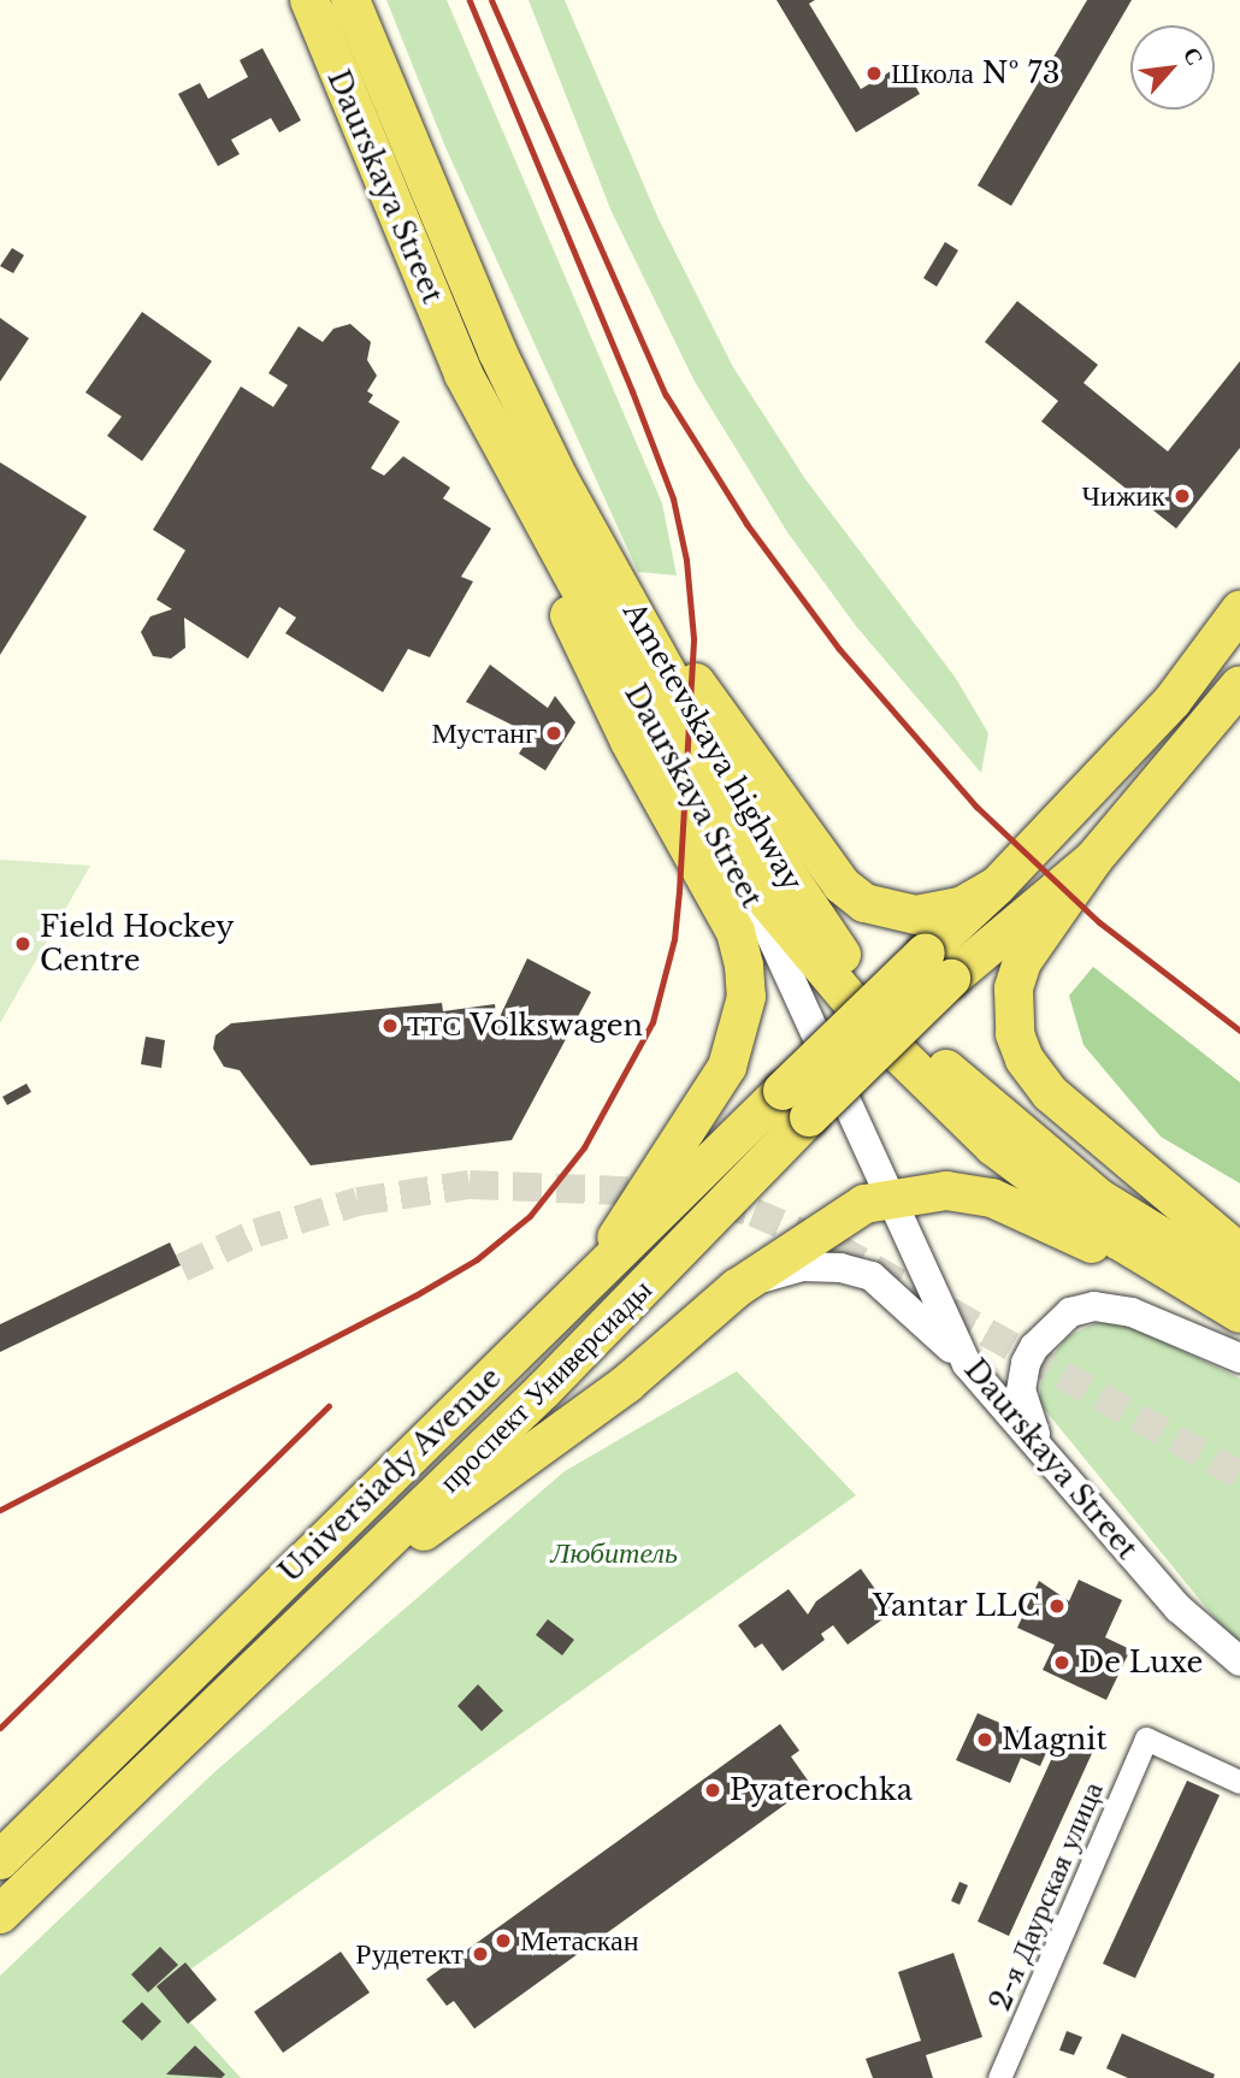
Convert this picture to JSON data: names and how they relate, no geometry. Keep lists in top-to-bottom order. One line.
{"streets":{"main road":["Daurskaya Street","Ametevskaya highway","проспект Универсиады","Universiady Avenue"],"street":["2-я Даурская улица"]},"crossings":[["Daurskaya Street","Ametevskaya highway"],["проспект Универсиады","Universiady Avenue"]],"parks":["Любитель"],"places":["Школа № 73","Чижик","Мустанг","Field Hockey Centre","ТТС Volkswagen","Yantar LLC","De Luxe","Magnit","Pyaterochka","Метаскан","Рудетект"],"north":"top right"}
